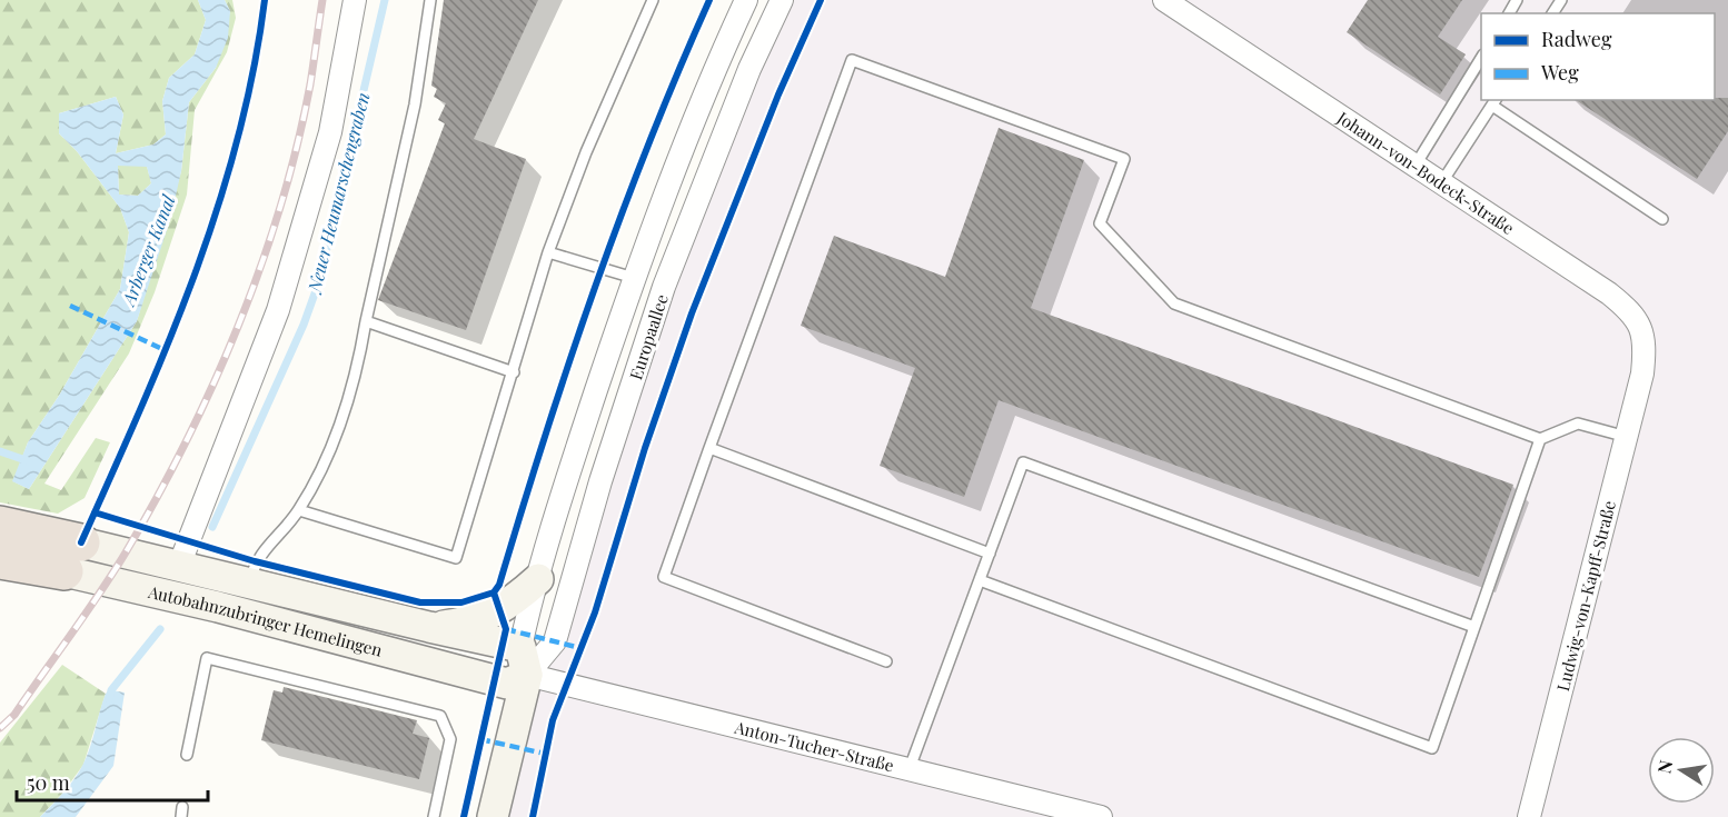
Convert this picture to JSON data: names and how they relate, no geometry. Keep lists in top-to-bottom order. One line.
{"streets":{"highway":["Autobahnzubringer Hemelingen"],"street":["Johann-von-Bodeck-Straße","Europaallee","Ludwig-von-Kapff-Straße","Anton-Tucher-Straße"]},"crossings":[["Johann-von-Bodeck-Straße","Ludwig-von-Kapff-Straße"],["Europaallee","Autobahnzubringer Hemelingen"],["Europaallee","Anton-Tucher-Straße"],["Autobahnzubringer Hemelingen","Anton-Tucher-Straße"]],"water":["Neuer Heumarschengraben","Arberger Kanal"],"legend":["Radweg","Weg"],"scale_bar":"50 m","north":"left"}
